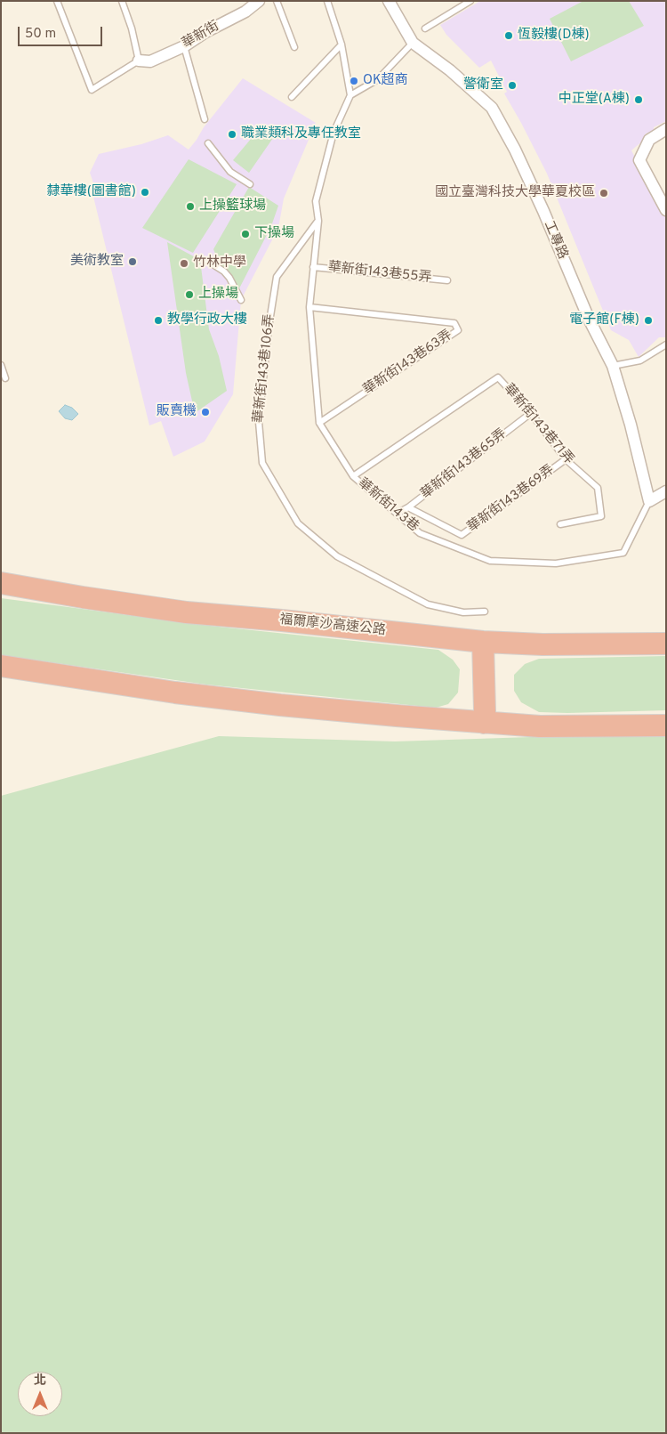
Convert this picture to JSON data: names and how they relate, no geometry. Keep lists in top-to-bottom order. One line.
{"streets":{"highway":["福爾摩沙高速公路"],"street":["華新街","工專路"],"lane":["華新街143巷55弄","華新街143巷63弄","華新街143巷106弄","華新街143巷71弄","華新街143巷65弄","華新街143巷69弄","華新街143巷"]},"crossings":[["工專路","華新街143巷"],["華新街143巷55弄","華新街143巷"],["華新街143巷63弄","華新街143巷"],["華新街143巷106弄","華新街143巷"],["華新街143巷71弄","華新街143巷65弄"],["華新街143巷71弄","華新街143巷69弄"],["華新街143巷71弄","華新街143巷"],["華新街143巷65弄","華新街143巷69弄"],["華新街143巷65弄","華新街143巷"]],"places":["恆毅樓(D棟)","OK超商","警衛室","中正堂(A棟)","職業類科及專任教室","隸華樓(圖書館)","國立臺灣科技大學華夏校區","上操籃球場","下操場","美術教室","竹林中學","上操場","教學行政大樓","電子館(F棟)","販賣機"],"scale_bar":"50 m","north":"top"}
